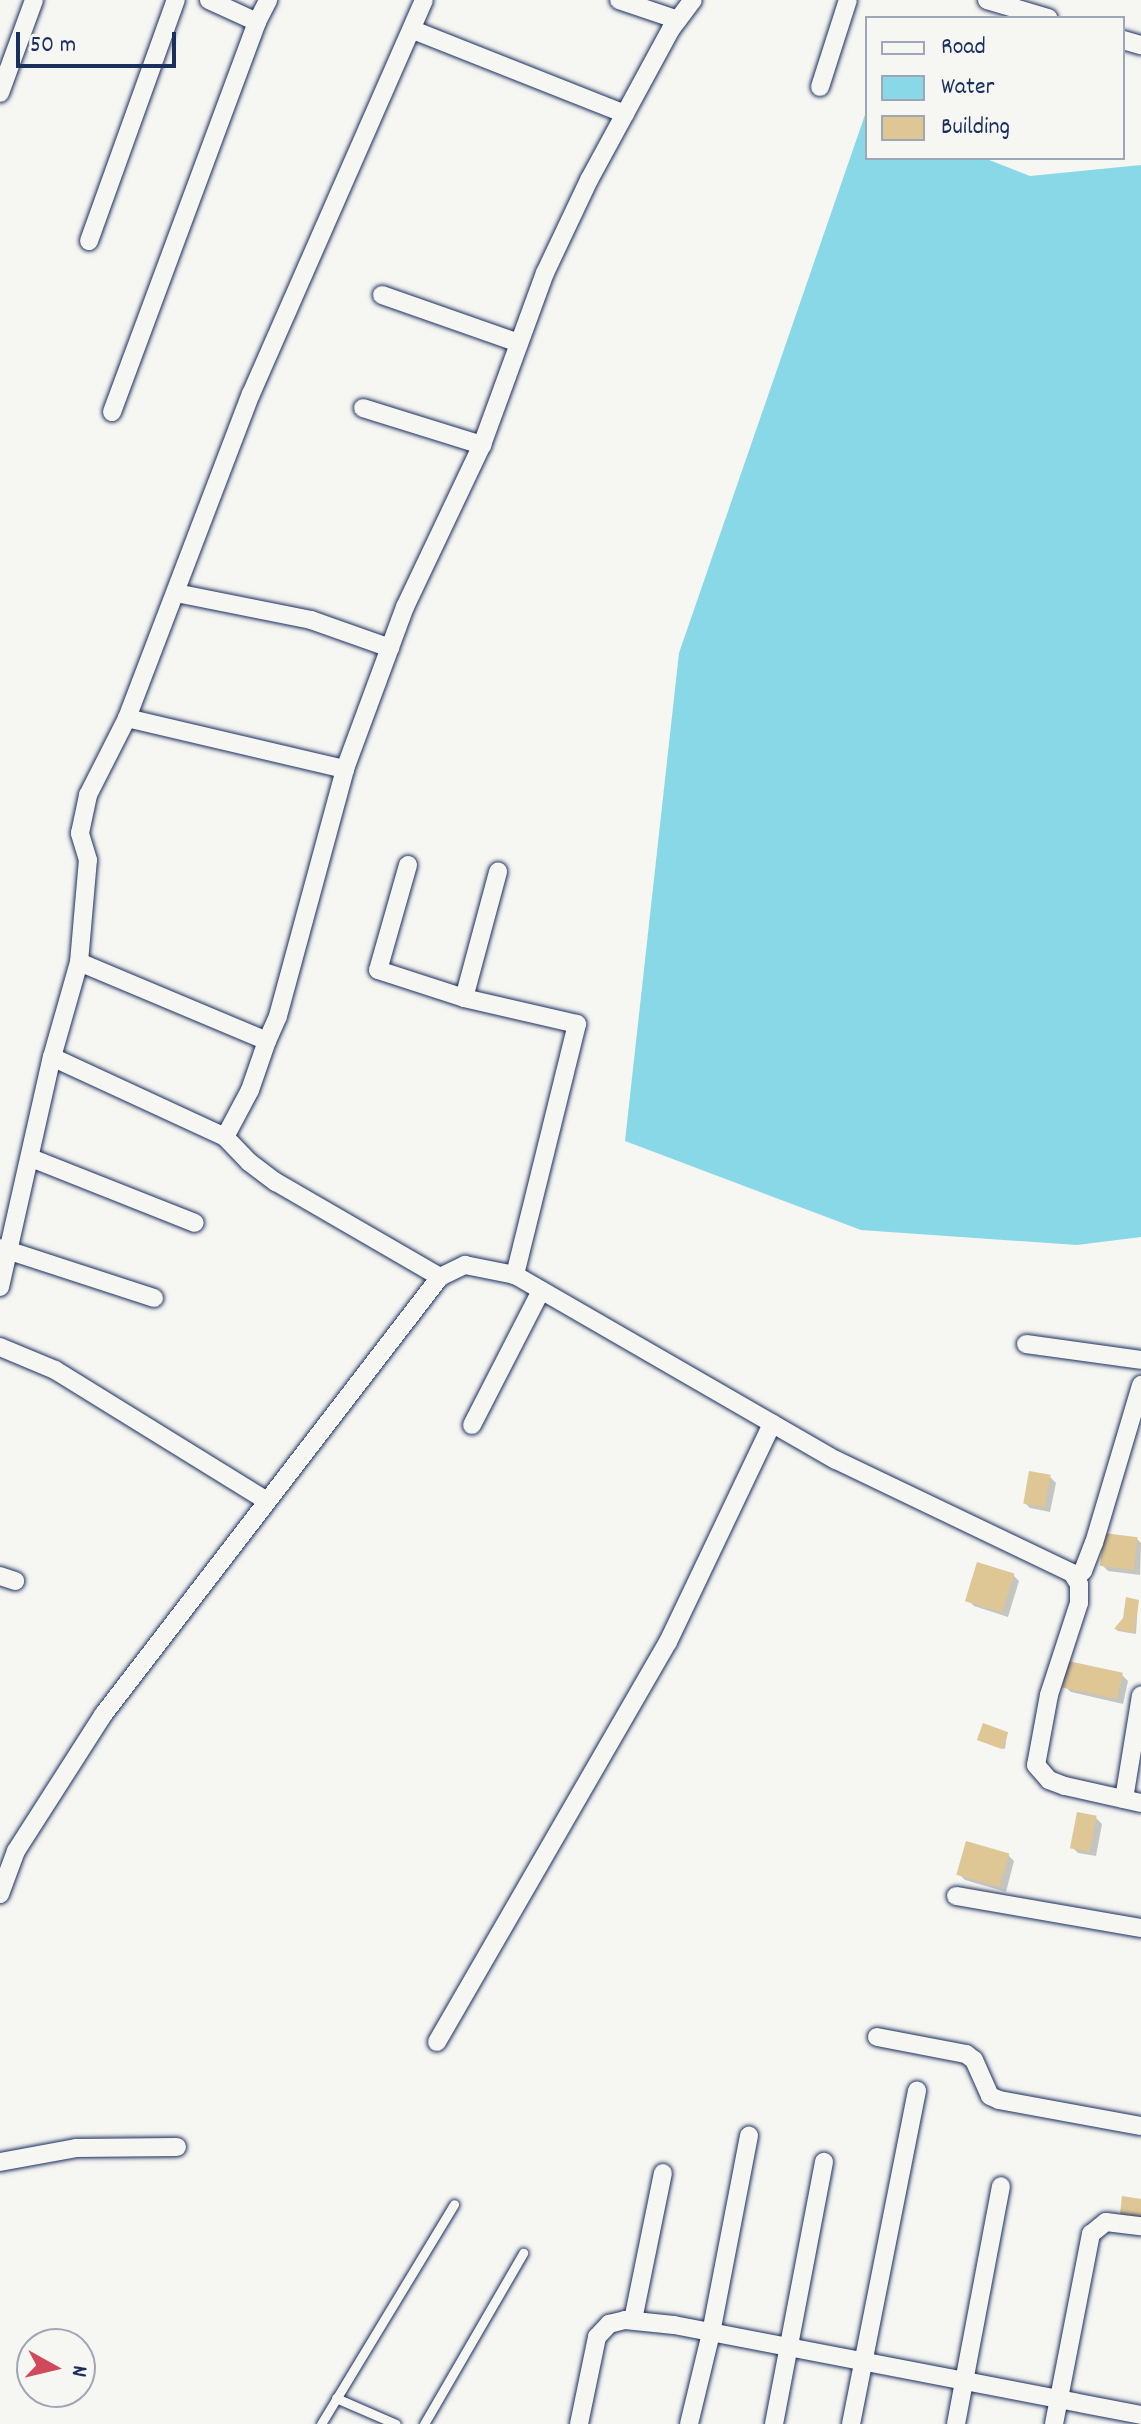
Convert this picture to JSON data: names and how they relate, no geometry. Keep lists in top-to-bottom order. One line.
{"legend":["Road","Water","Building"],"scale_bar":"50 m","north":"right"}
